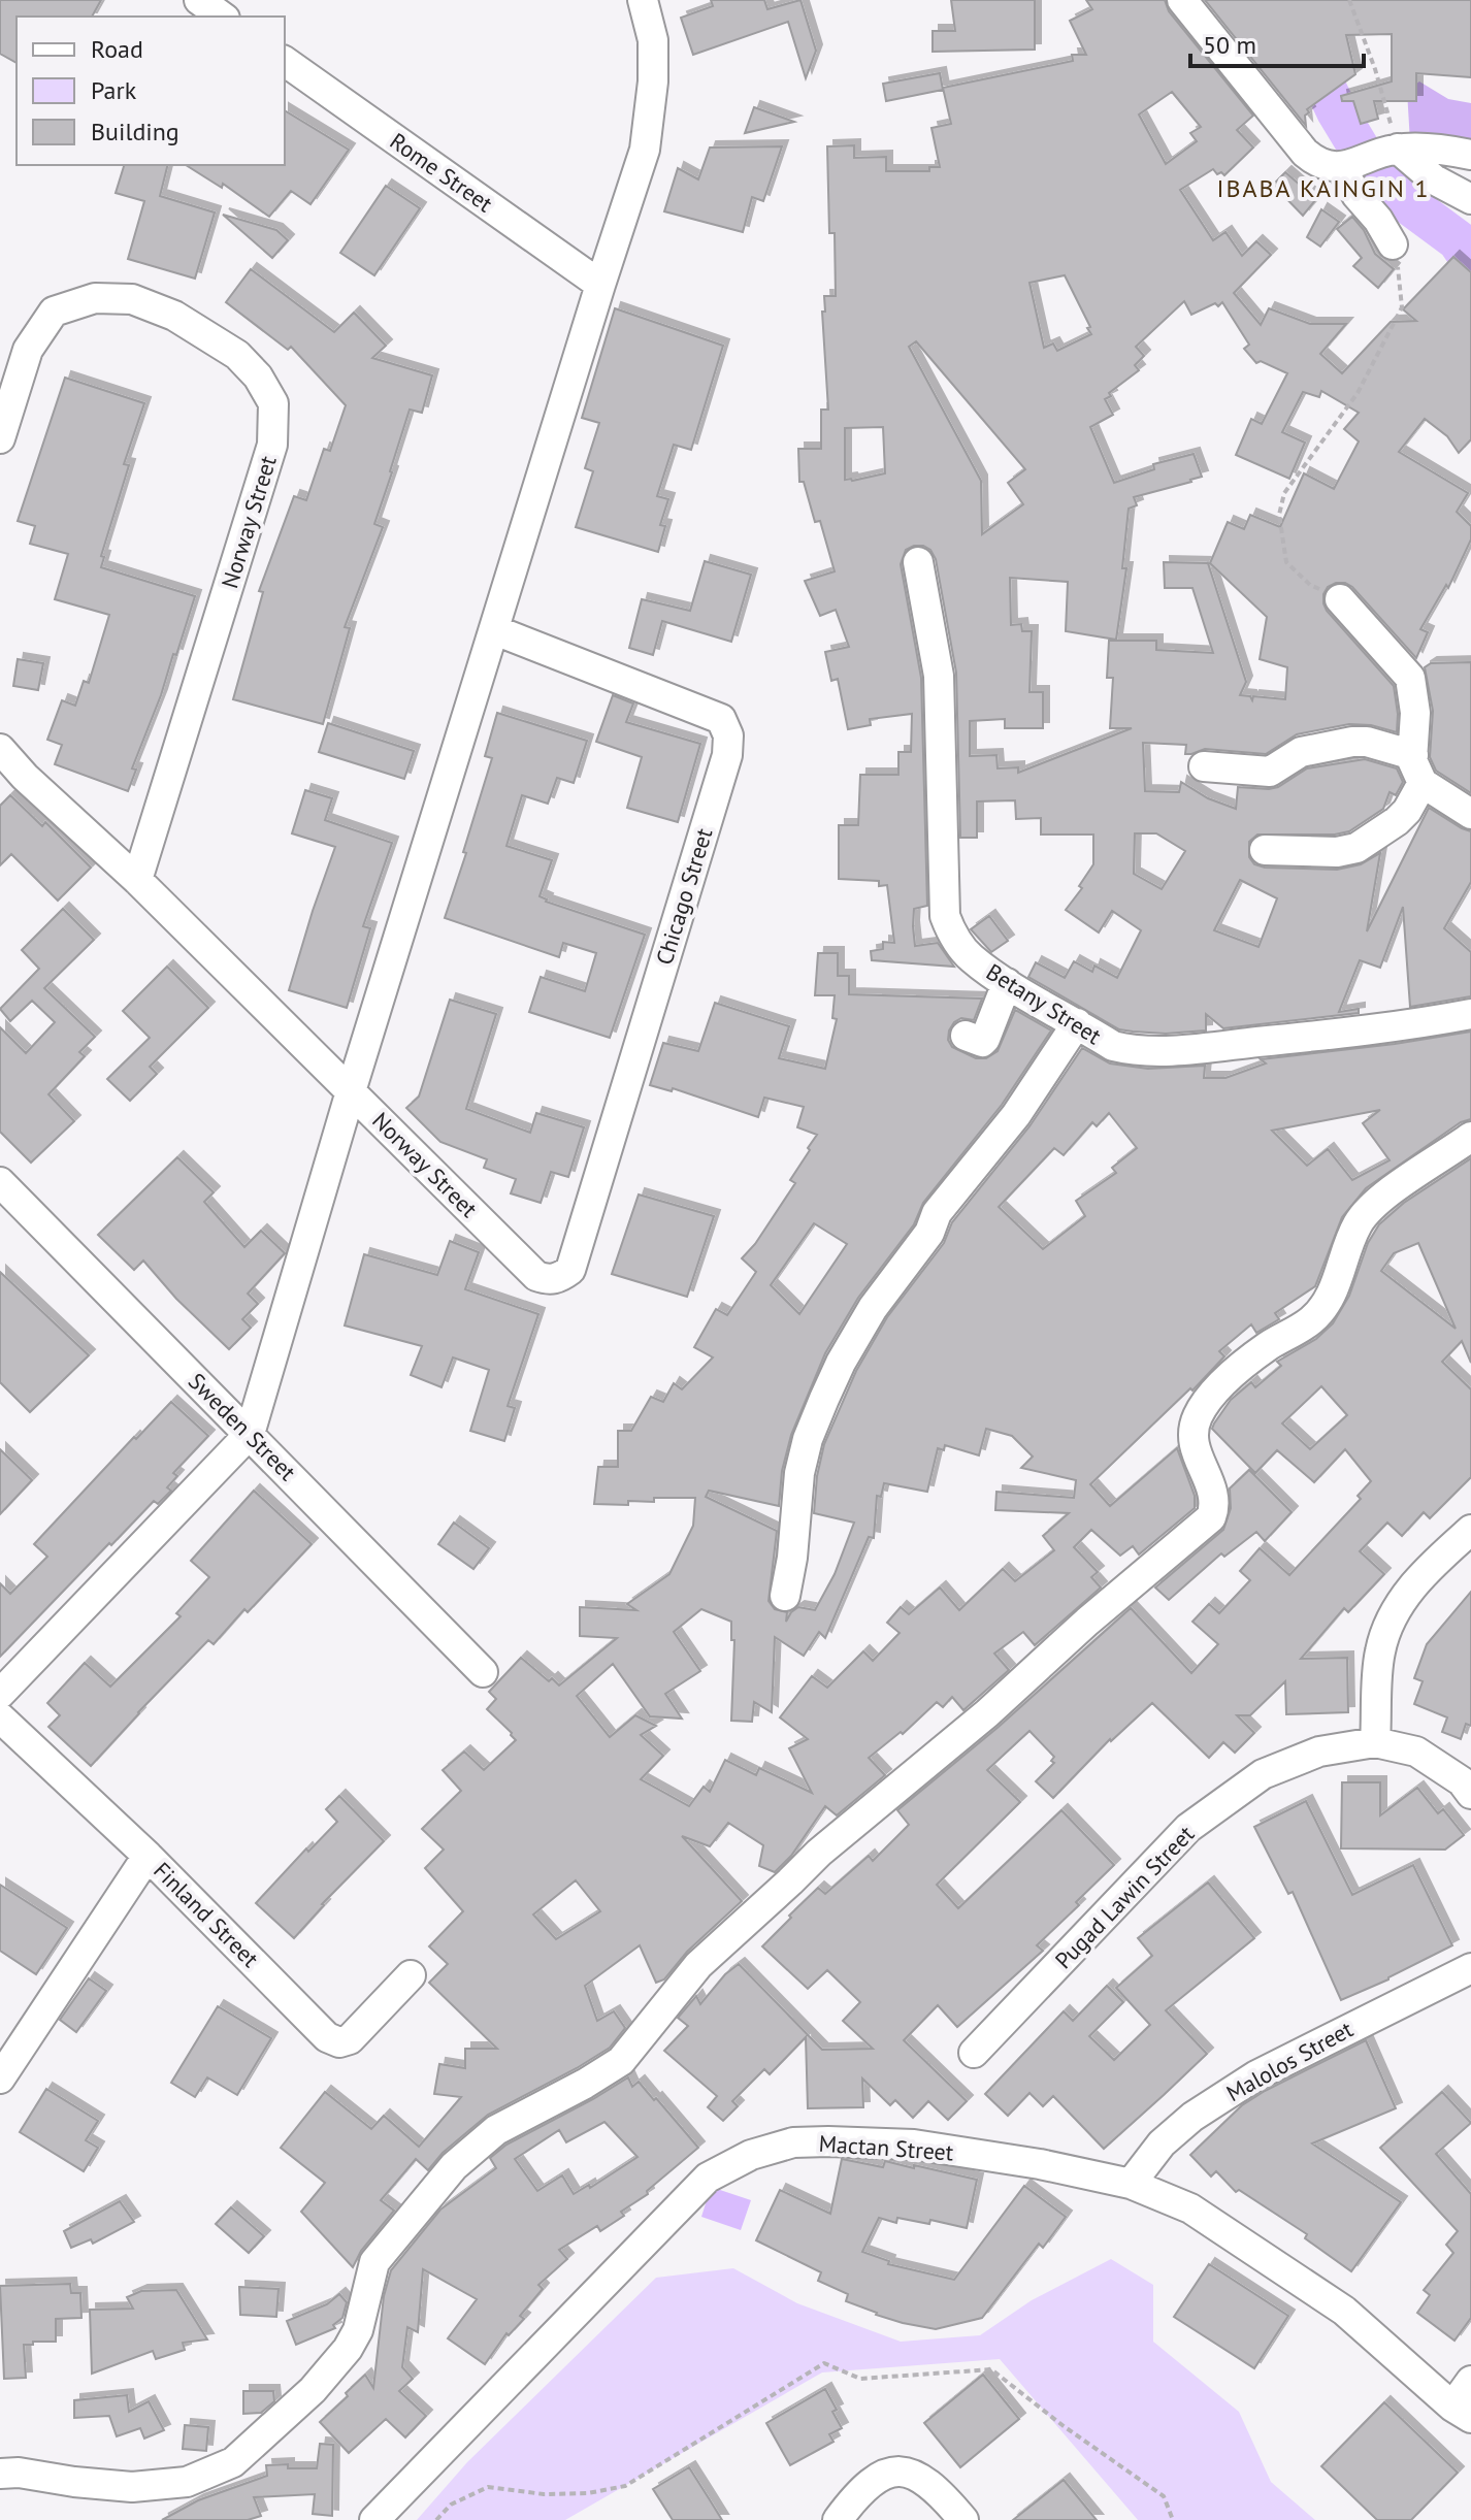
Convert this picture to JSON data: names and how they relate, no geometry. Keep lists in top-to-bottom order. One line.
{"streets":{"street":["Rome Street","Norway Street","Chicago Street","Betany Street","Sweden Street","Pugad Lawin Street","Finland Street","Malolos Street","Mactan Street"]},"crossings":[["Norway Street","Chicago Street"],["Malolos Street","Mactan Street"]],"districts":["IBABA KAINGIN 1"],"legend":["Road","Park","Building"],"scale_bar":"50 m"}
